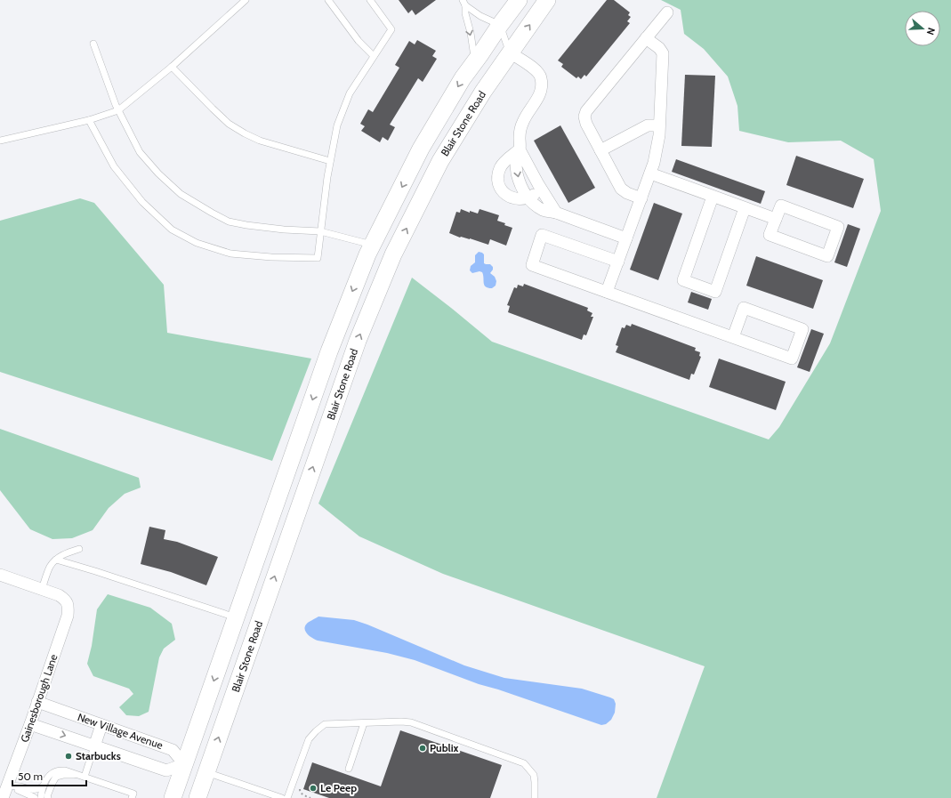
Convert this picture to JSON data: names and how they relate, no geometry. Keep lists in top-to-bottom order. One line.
{"streets":{"main road":["Blair Stone Road"],"street":["Gainesborough Lane","New Village Avenue"]},"crossings":[["Gainesborough Lane","New Village Avenue"]],"places":["Publix","Starbucks","Le Peep"],"scale_bar":"50 m","north":"right"}
